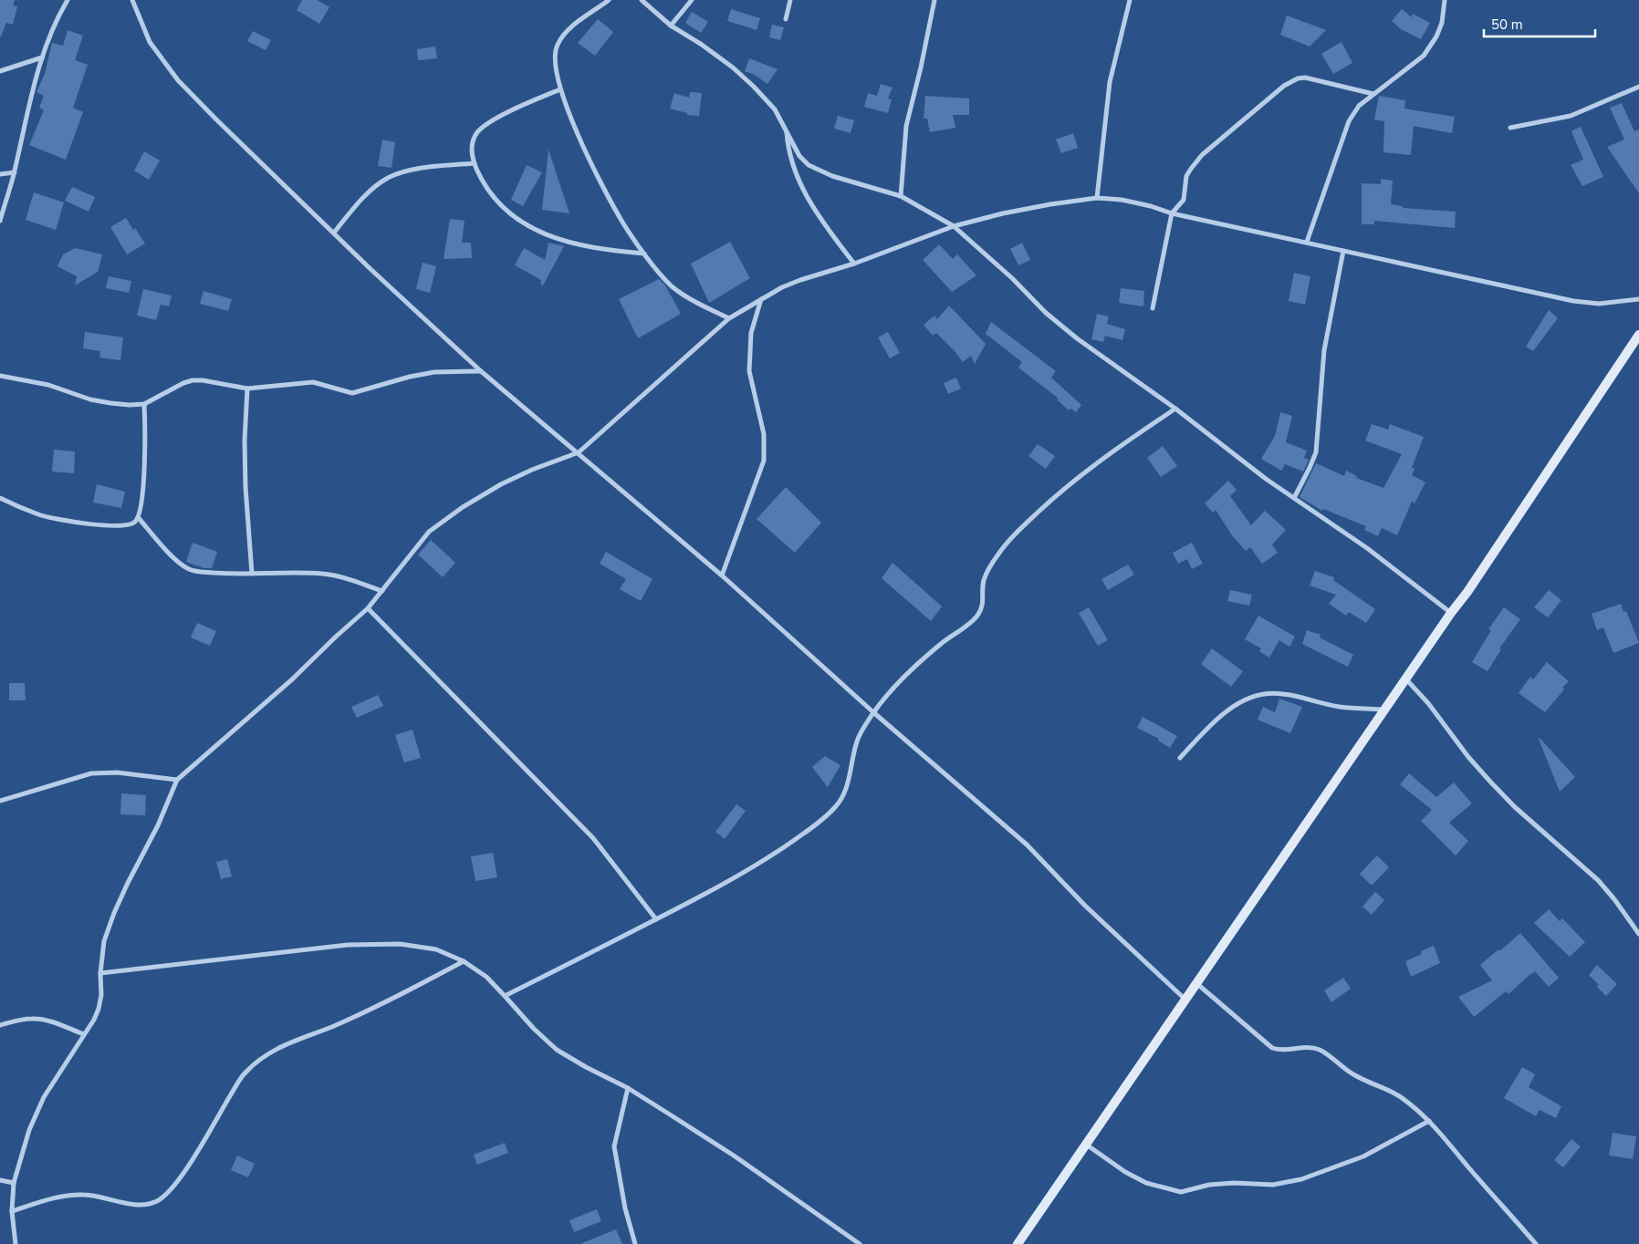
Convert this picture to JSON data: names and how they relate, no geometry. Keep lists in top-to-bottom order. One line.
{"scale_bar":"50 m"}
